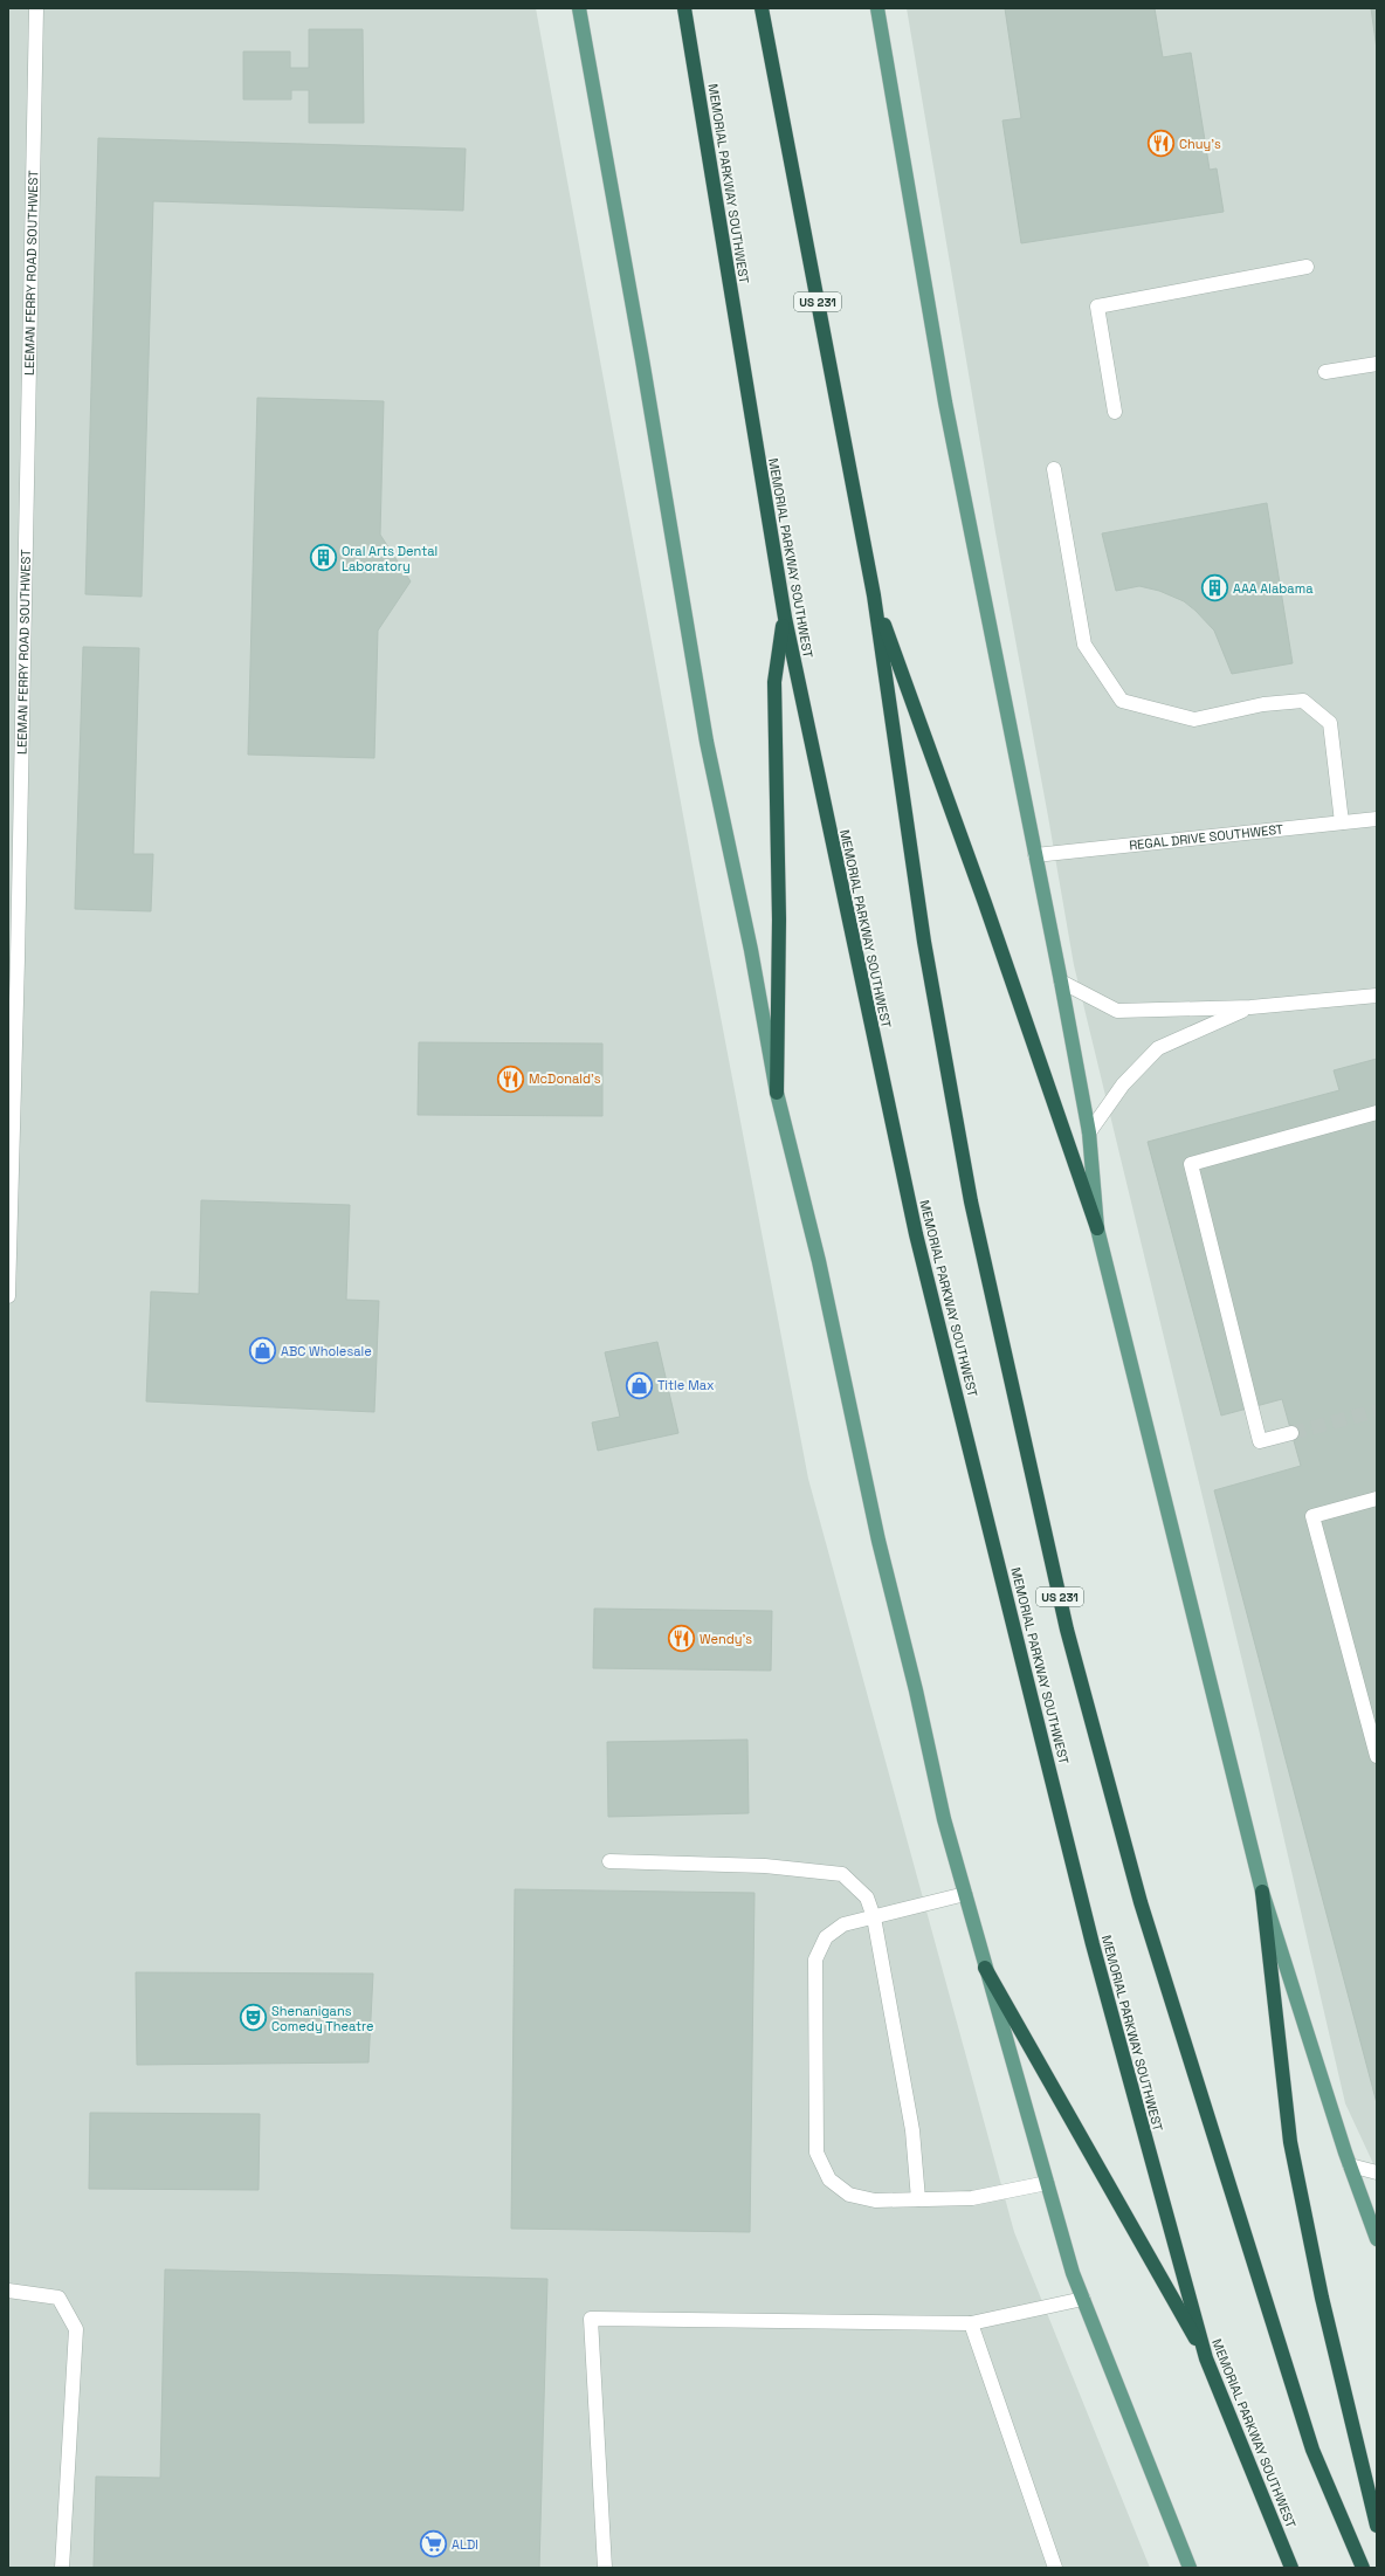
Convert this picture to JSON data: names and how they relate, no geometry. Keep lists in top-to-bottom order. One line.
{"streets":{"highway":["MEMORIAL PARKWAY SOUTHWEST","US 231"],"street":["LEEMAN FERRY ROAD SOUTHWEST","REGAL DRIVE SOUTHWEST"]},"places":{"restaurant":["Chuy's","McDonald's","Wendy's"],"building":["Oral Arts Dental Laboratory","AAA Alabama"],"shop":["ABC Wholesale","Title Max"],"theatre":["Shenanigans Comedy Theatre"],"supermarket":["ALDI"]}}
